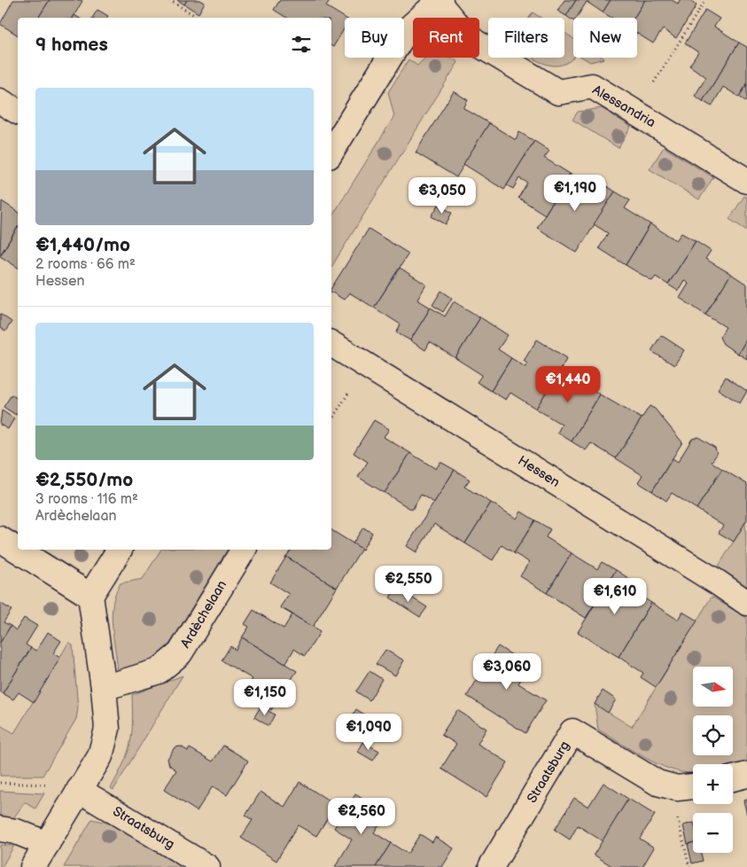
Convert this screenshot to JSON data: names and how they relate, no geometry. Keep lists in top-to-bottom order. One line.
{"streets":{"street":["Alessandria","Hessen","Ardèchelaan","Straatsburg"]},"north":"right","page":{"chip":["Buy","Rent","Filters","New"],"heading":"9 homes","list":[{"name":"€1,440/mo","note":"2 rooms · 66 m² · Hessen"},{"name":"€2,550/mo","note":"3 rooms · 116 m² · Ardèchelaan"}],"price":["€1,190","€3,050","€1,440","€2,550","€1,610","€3,060","€1,150","€1,090","€2,560"],"map_buttons":["+","−"]}}
